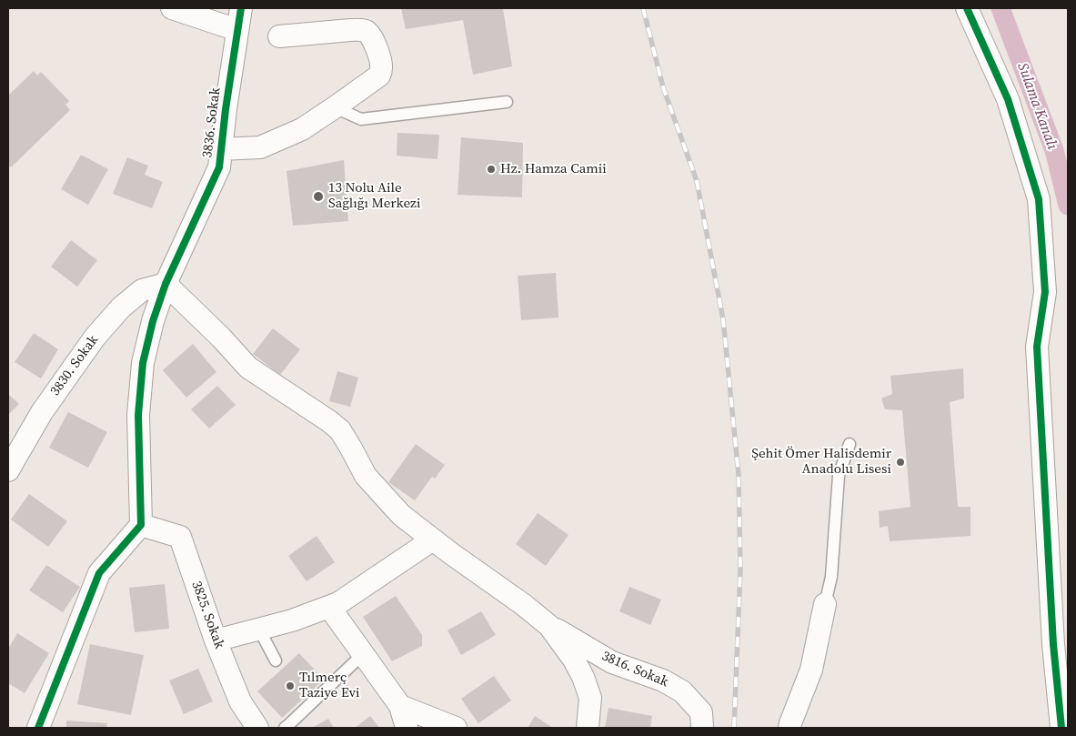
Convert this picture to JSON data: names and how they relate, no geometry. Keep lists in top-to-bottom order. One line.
{"streets":{"street":["3836. Sokak","3830. Sokak","3825. Sokak","3816. Sokak"]},"crossings":[["3836. Sokak","3830. Sokak"],["3836. Sokak","3825. Sokak"]],"water":["Sulama Kanalı"],"places":["Hz. Hamza Camii","13 Nolu Aile Sağlığı Merkezi","Şehit Ömer Halisdemir Anadolu Lisesi","Tılmerç Taziye Evi"]}
